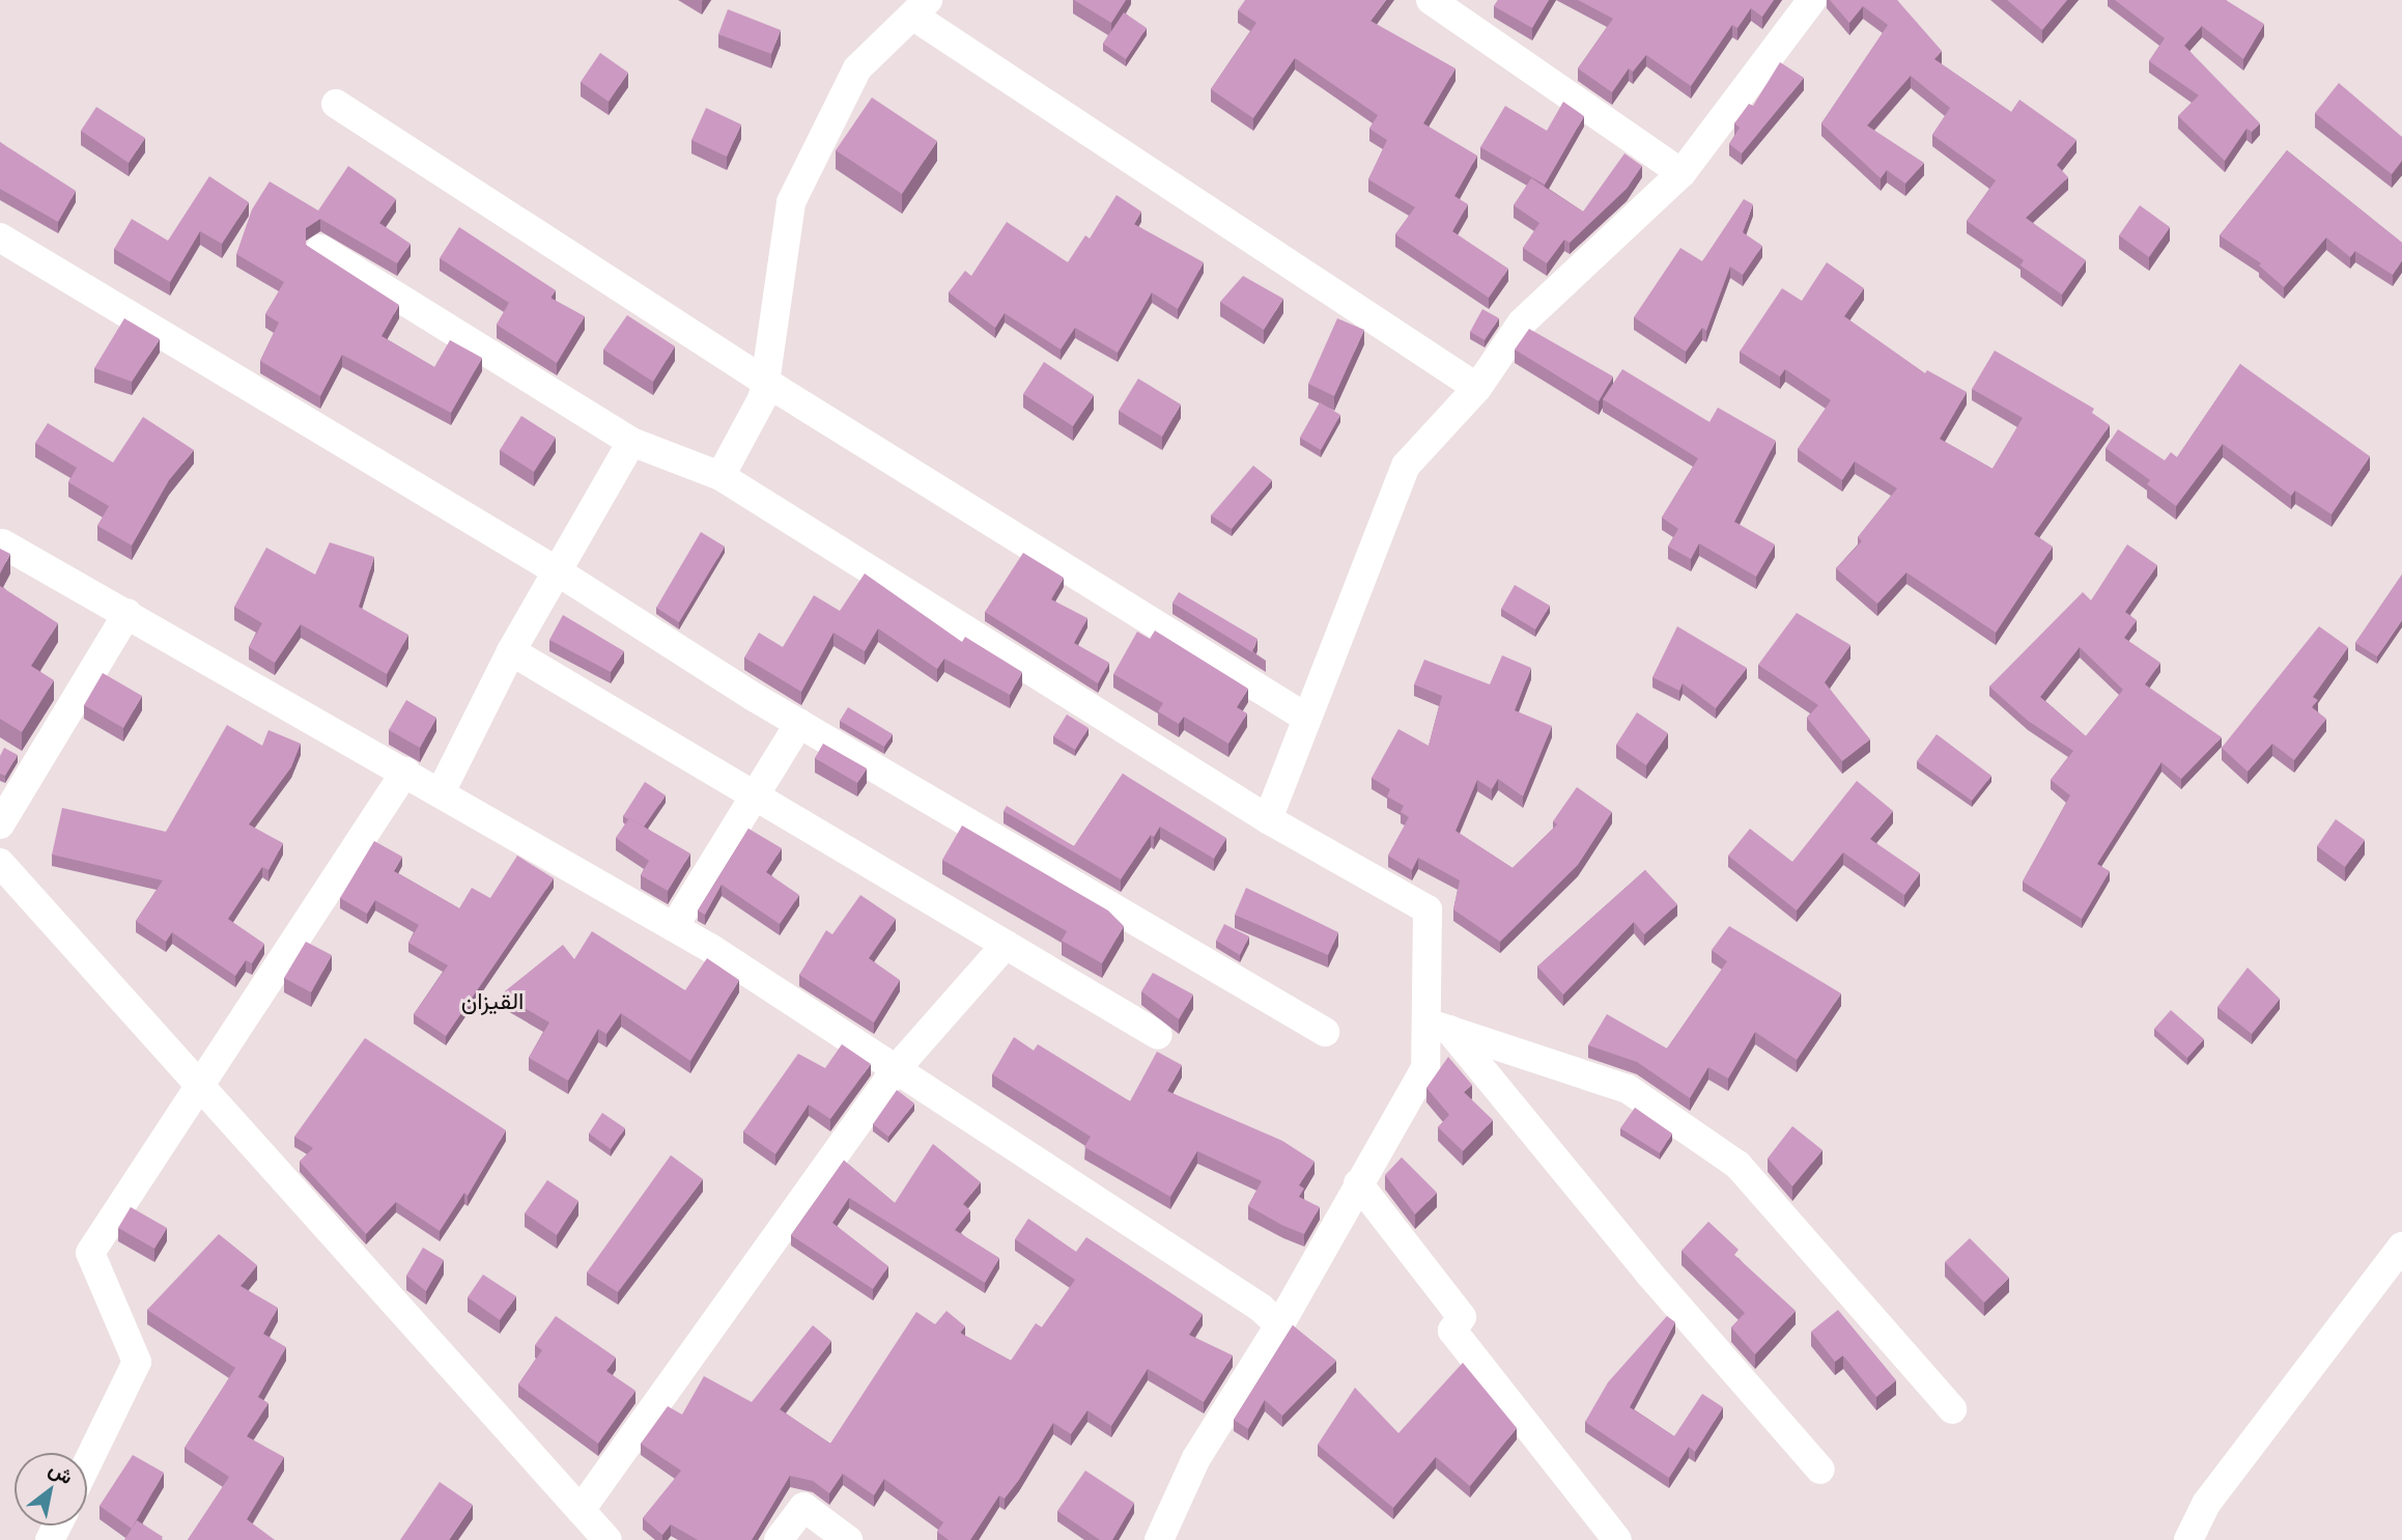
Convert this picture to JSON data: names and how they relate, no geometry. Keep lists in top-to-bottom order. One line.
{"districts":["القيزان"],"north":"top right"}
